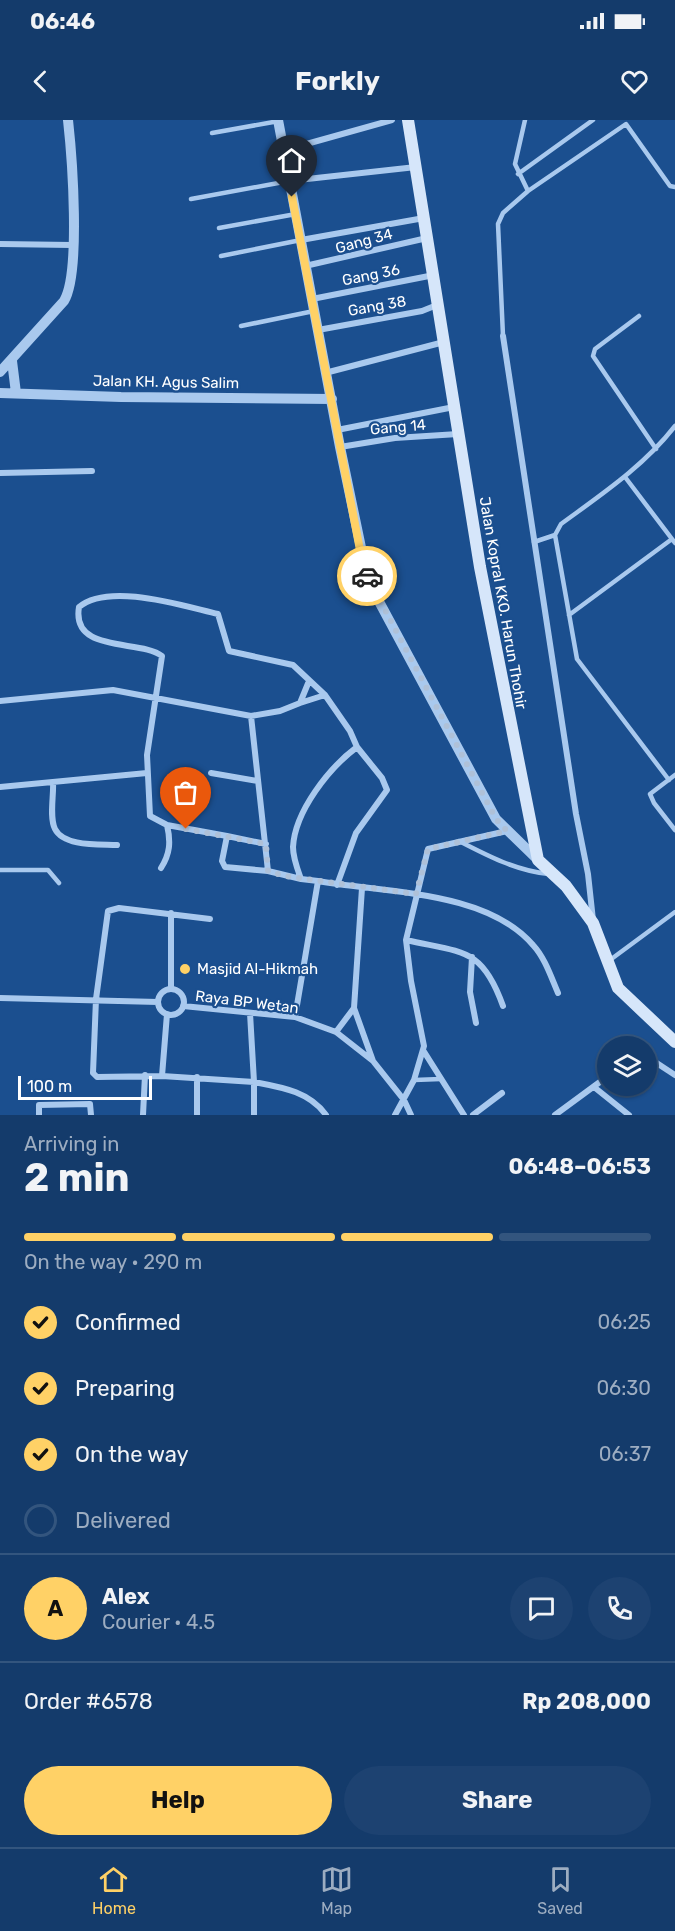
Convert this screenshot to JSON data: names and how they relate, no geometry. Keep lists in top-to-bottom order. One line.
{"streets":{"main road":["Jalan Kopral KKO. Harun Thohir"],"street":["Gang 34","Gang 36","Gang 38","Jalan KH. Agus Salim","Gang 14","Raya BP Wetan"]},"crossings":[["Gang 34","Jalan Kopral KKO. Harun Thohir"],["Gang 36","Jalan Kopral KKO. Harun Thohir"],["Gang 38","Jalan Kopral KKO. Harun Thohir"],["Gang 14","Jalan Kopral KKO. Harun Thohir"]],"places":["Masjid Al-Hikmah"],"scale_bar":"100 m","page":{"status":"06:46","header":"Forkly","scale":"100 m","heading":["2 min","Arriving in","06:48–06:53"],"panel":["Alex","Courier · 4.5","Order #6578","Rp 208,000"],"bar":"On the way · 290 m","list":[["Confirmed","06:25"],["Preparing","06:30"],["On the way","06:37"],"Delivered"],"round":"A","buttons":["Help","Share"],"tabs":["Home","Map","Saved"]}}
